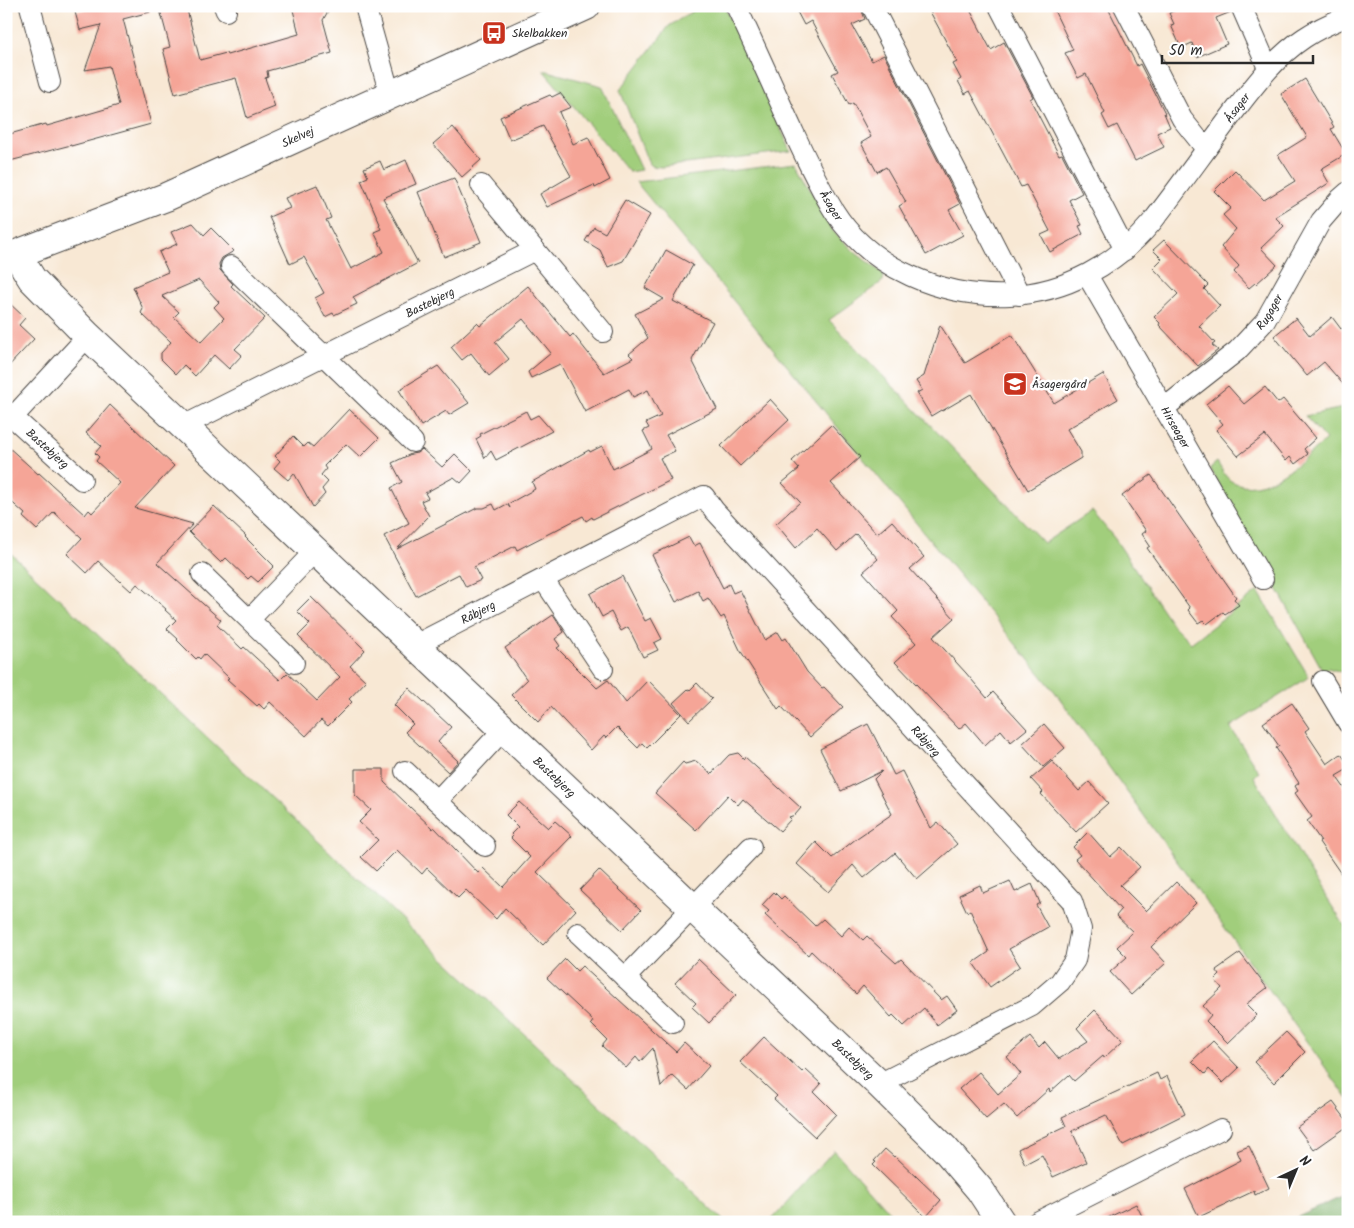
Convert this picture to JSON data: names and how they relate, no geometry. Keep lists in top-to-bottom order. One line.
{"streets":{"street":["Åsager","Skelvej","Bastebjerg","Rugager","Hirseager","Råbjerg"]},"crossings":[["Åsager","Hirseager"],["Skelvej","Bastebjerg"],["Bastebjerg","Råbjerg"],["Rugager","Hirseager"]],"places":{"bus stop":["Skelbakken"],"school or university":["Åsagergård"]},"scale_bar":"50 m","north":"top right"}
